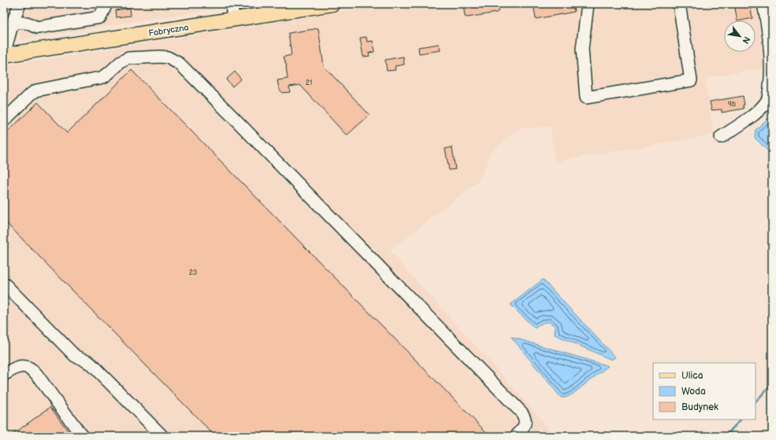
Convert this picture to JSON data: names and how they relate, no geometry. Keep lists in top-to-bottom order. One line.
{"streets":{"main road":["Fabryczna"]},"house_numbers":["21","9b","23"],"legend":["Ulica","Woda","Budynek"],"north":"bottom right"}
